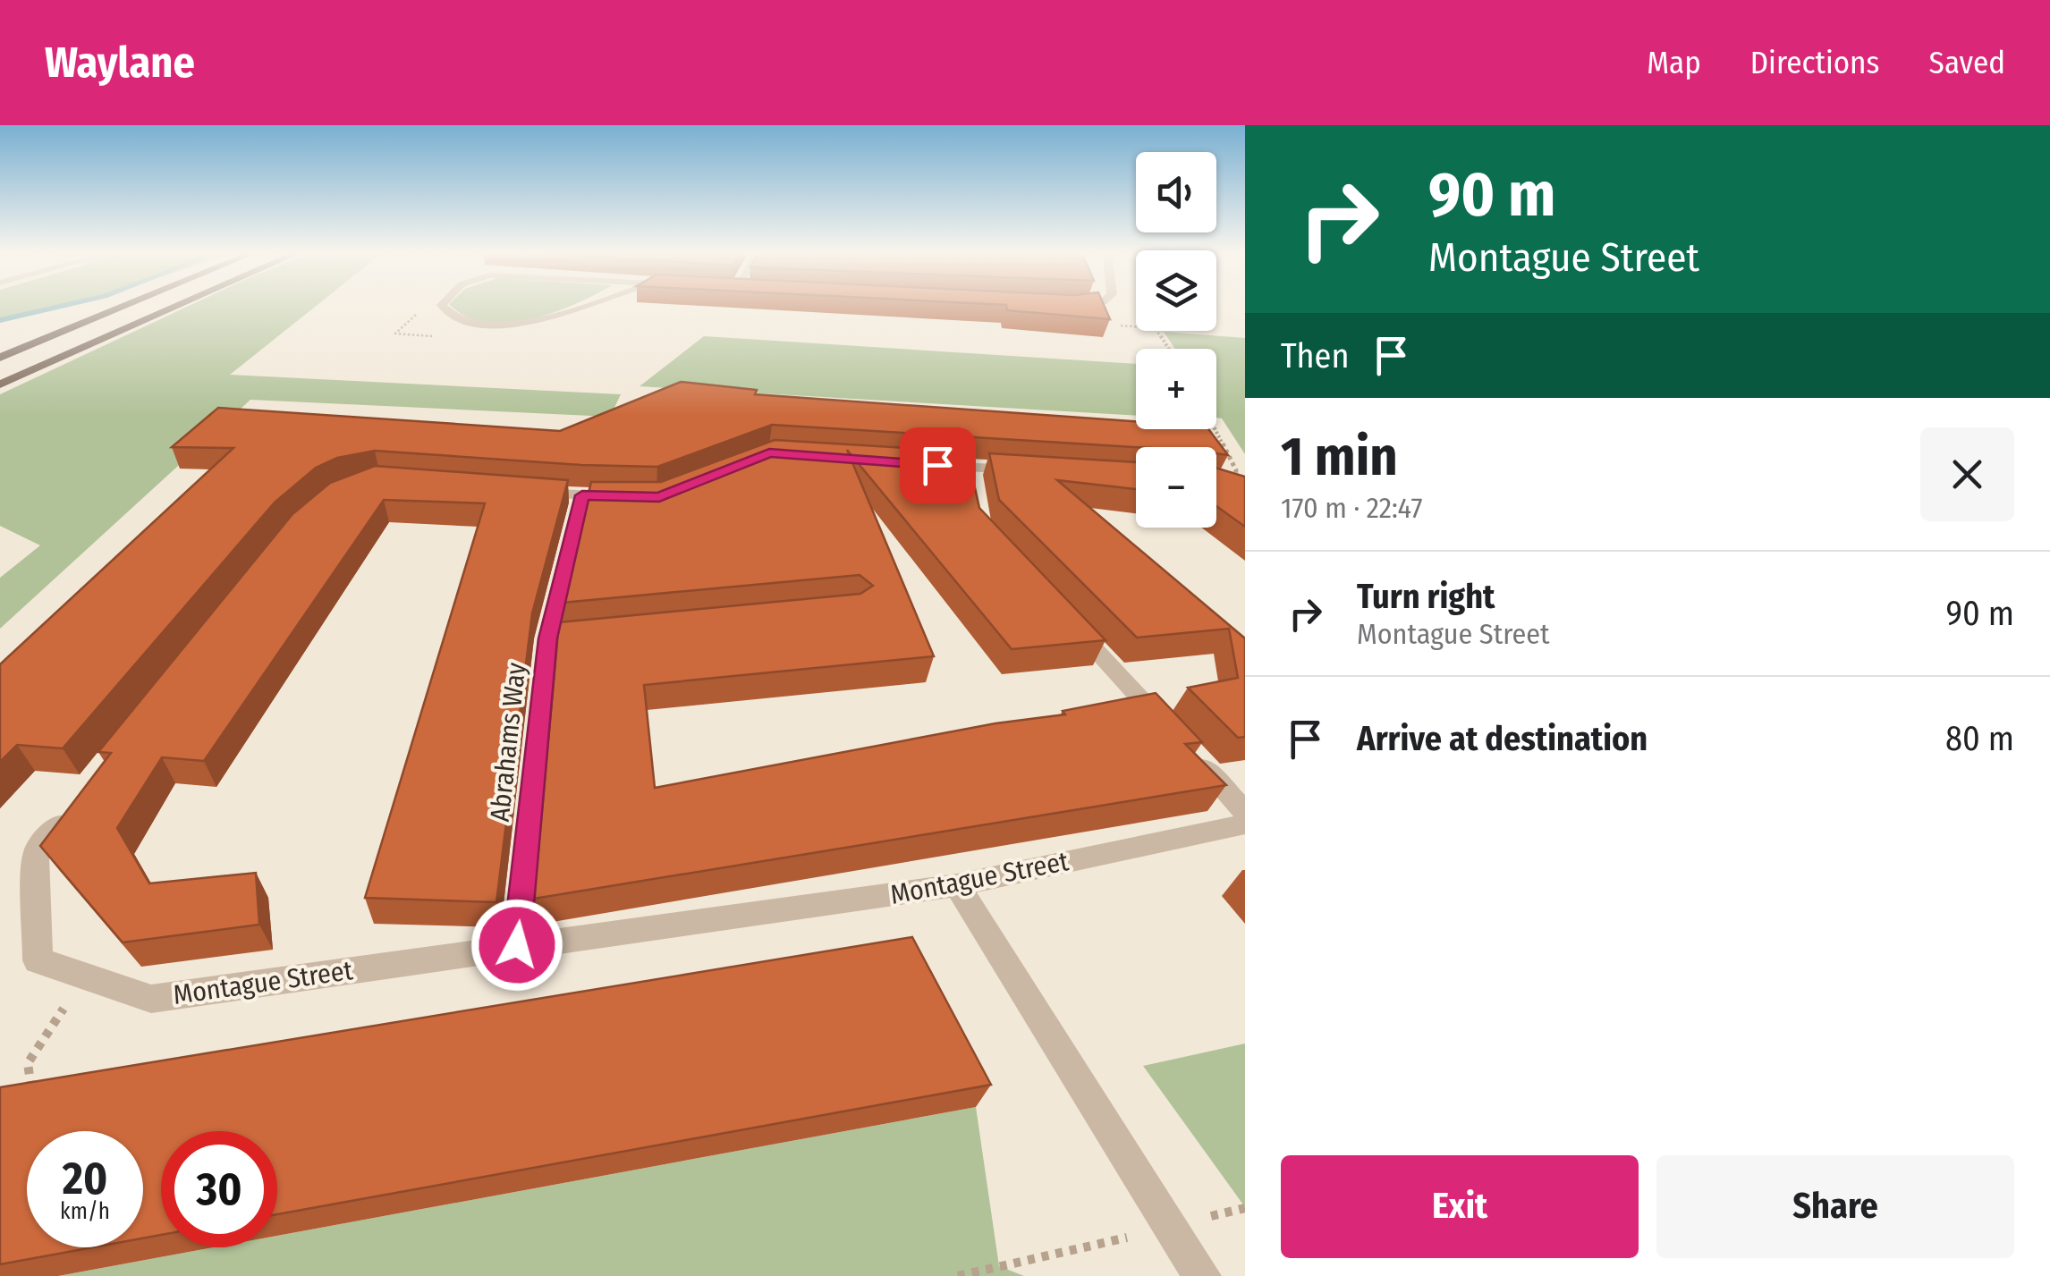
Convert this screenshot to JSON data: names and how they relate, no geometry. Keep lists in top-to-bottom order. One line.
{"streets":{"street":["Abrahams Way","Montague Street"]},"crossings":[["Abrahams Way","Montague Street"]],"page":{"header":"Waylane","nav":["Map","Directions","Saved"],"turn":["90 m","Montague Street"],"map_buttons":["+","−"],"then":"Then","heading":["1 min","170 m · 22:47"],"list":[{"name":"Turn right","note":"Montague Street","value":"90 m"},{"name":"Arrive at destination","value":"80 m"}],"speed":"20 km/h","limit":"30","buttons":["Exit","Share"]}}
